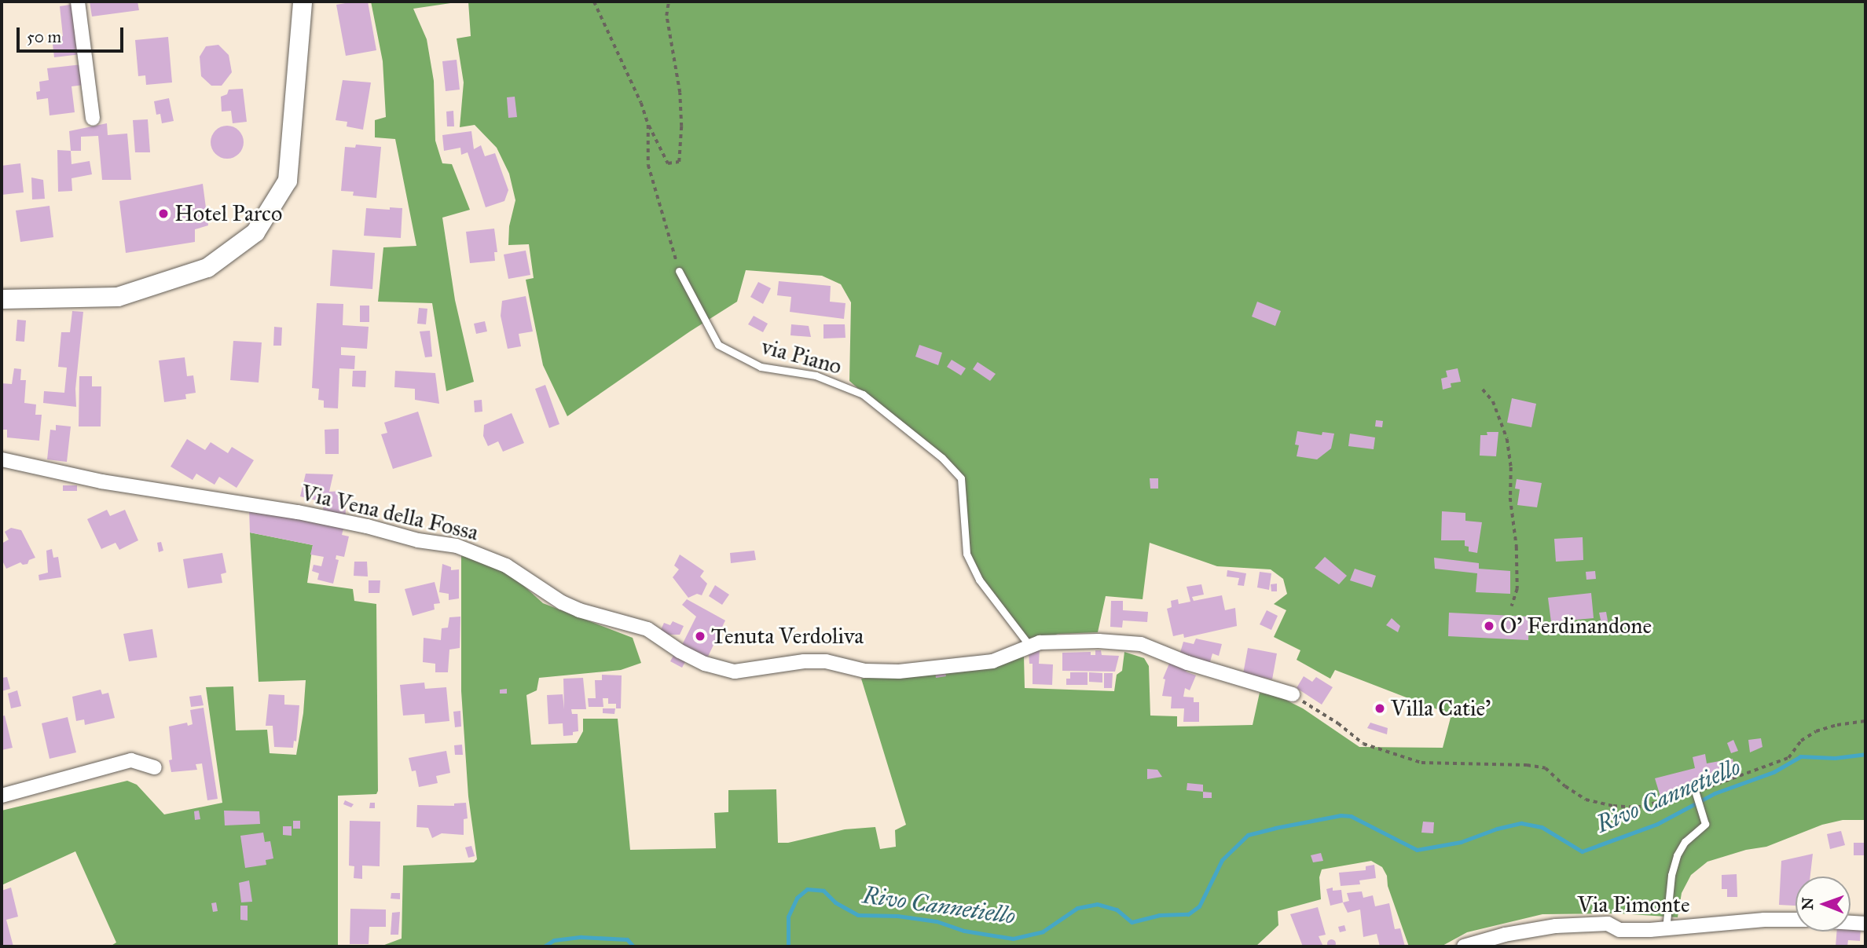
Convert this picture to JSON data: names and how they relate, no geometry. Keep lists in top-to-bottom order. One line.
{"streets":{"street":["Via Vena della Fossa","Via Pimonte"],"lane":["via Piano"]},"crossings":[["via Piano","Via Vena della Fossa"]],"water":["Rivo Cannetiello"],"places":["Hotel Parco","O' Ferdinandone","Tenuta Verdoliva","Villa Catie'"],"scale_bar":"50 m","north":"left"}
